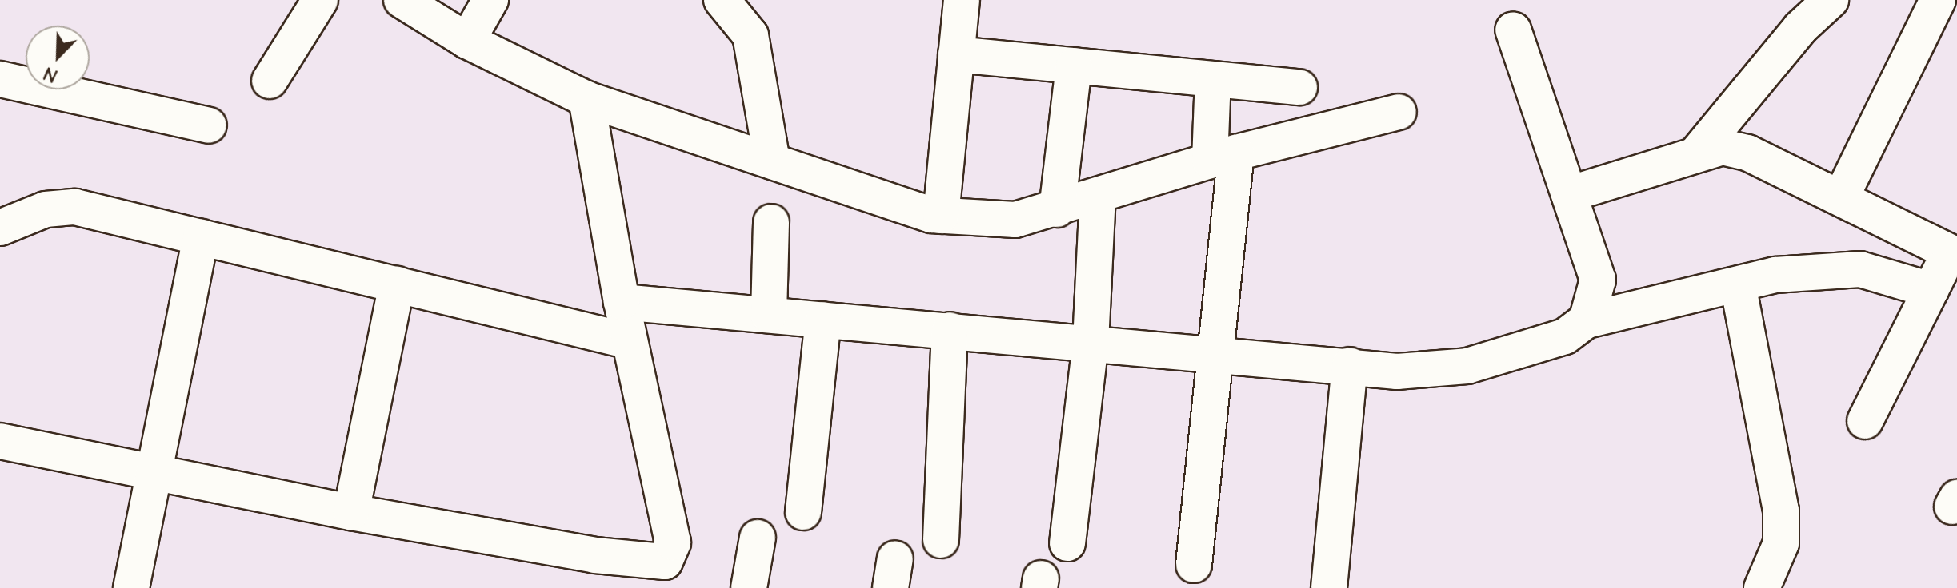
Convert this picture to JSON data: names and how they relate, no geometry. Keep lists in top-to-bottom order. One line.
{"north":"bottom left"}
